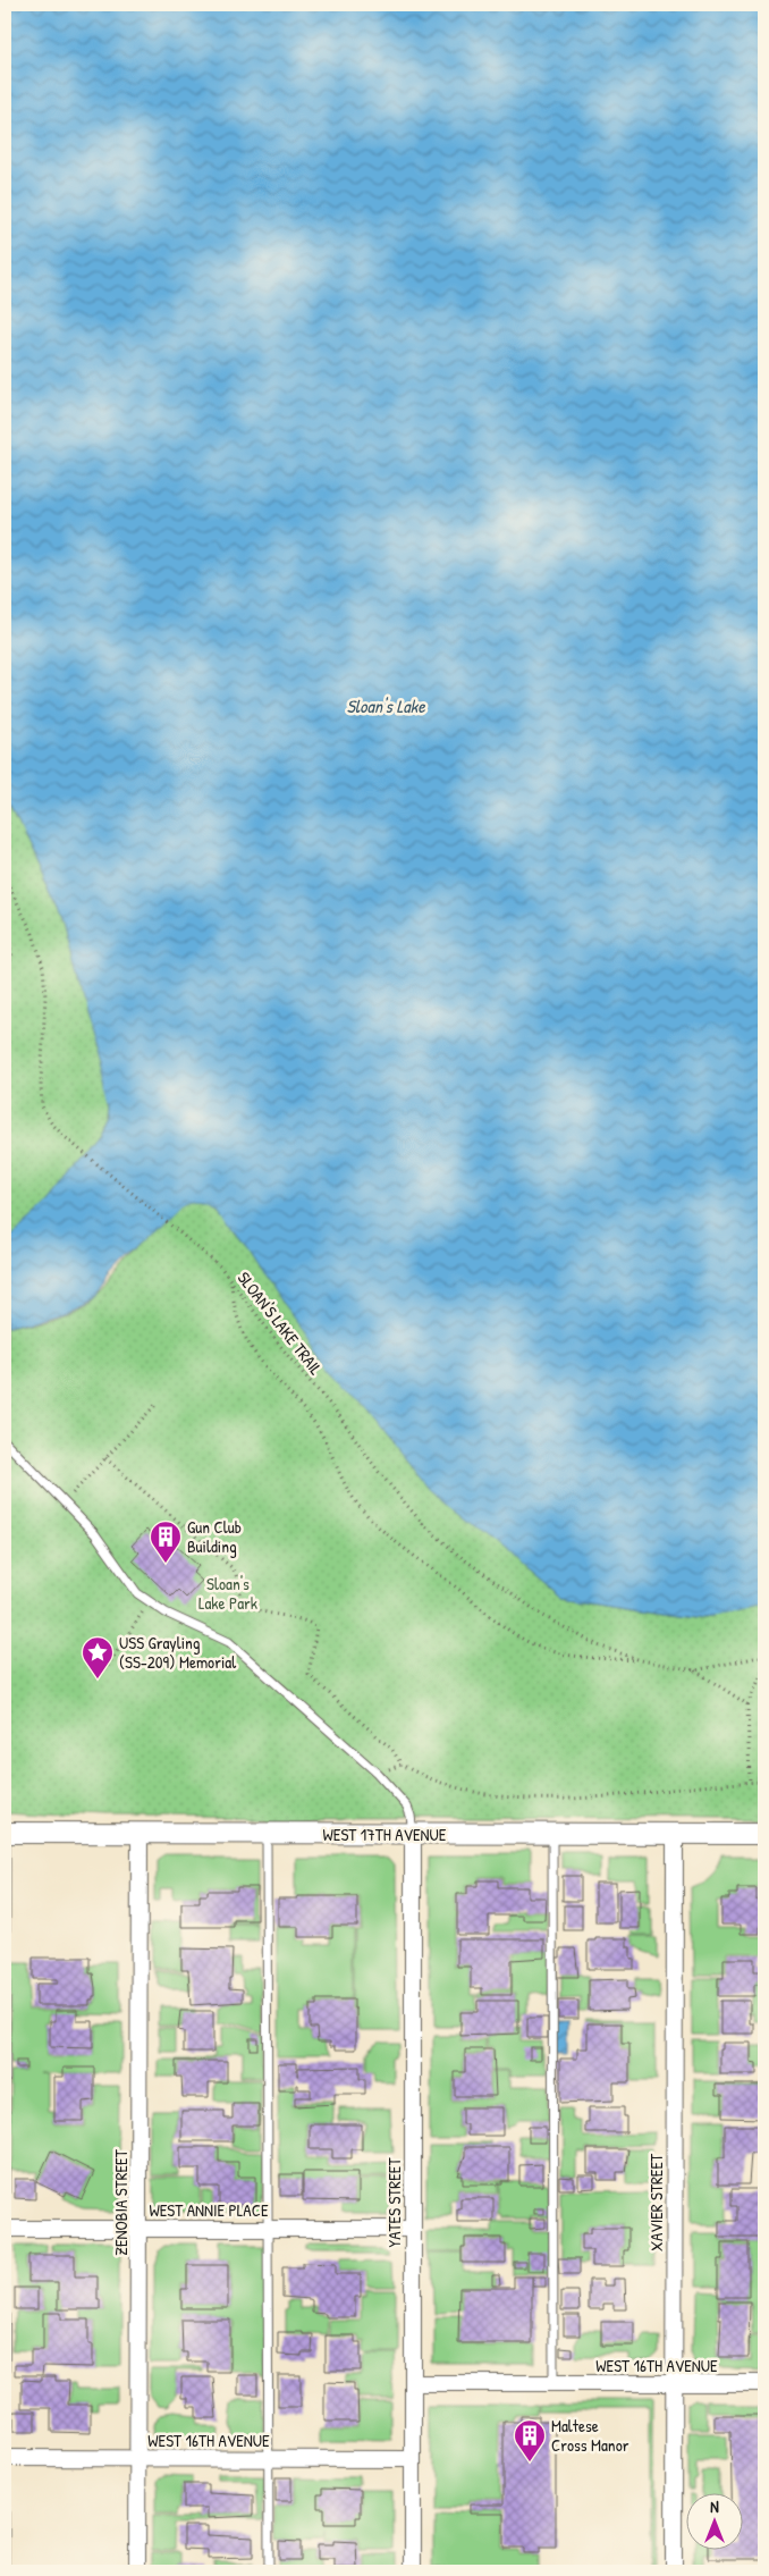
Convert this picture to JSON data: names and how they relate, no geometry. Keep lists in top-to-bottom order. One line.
{"streets":{"street":["WEST 17TH AVENUE","ZENOBIA STREET","YATES STREET","XAVIER STREET","WEST ANNIE PLACE","WEST 16TH AVENUE"],"path":["SLOAN'S LAKE TRAIL"]},"crossings":[["WEST 17TH AVENUE","ZENOBIA STREET"],["WEST 17TH AVENUE","YATES STREET"],["WEST 17TH AVENUE","XAVIER STREET"],["ZENOBIA STREET","WEST ANNIE PLACE"],["ZENOBIA STREET","WEST 16TH AVENUE"],["YATES STREET","WEST ANNIE PLACE"],["YATES STREET","WEST 16TH AVENUE"],["XAVIER STREET","WEST 16TH AVENUE"]],"water":["Sloan's Lake"],"parks":["Sloan's Lake Park"],"places":{"building":["Gun Club Building","Maltese Cross Manor"],"place":["USS Grayling (SS-209) Memorial"]},"north":"top"}
